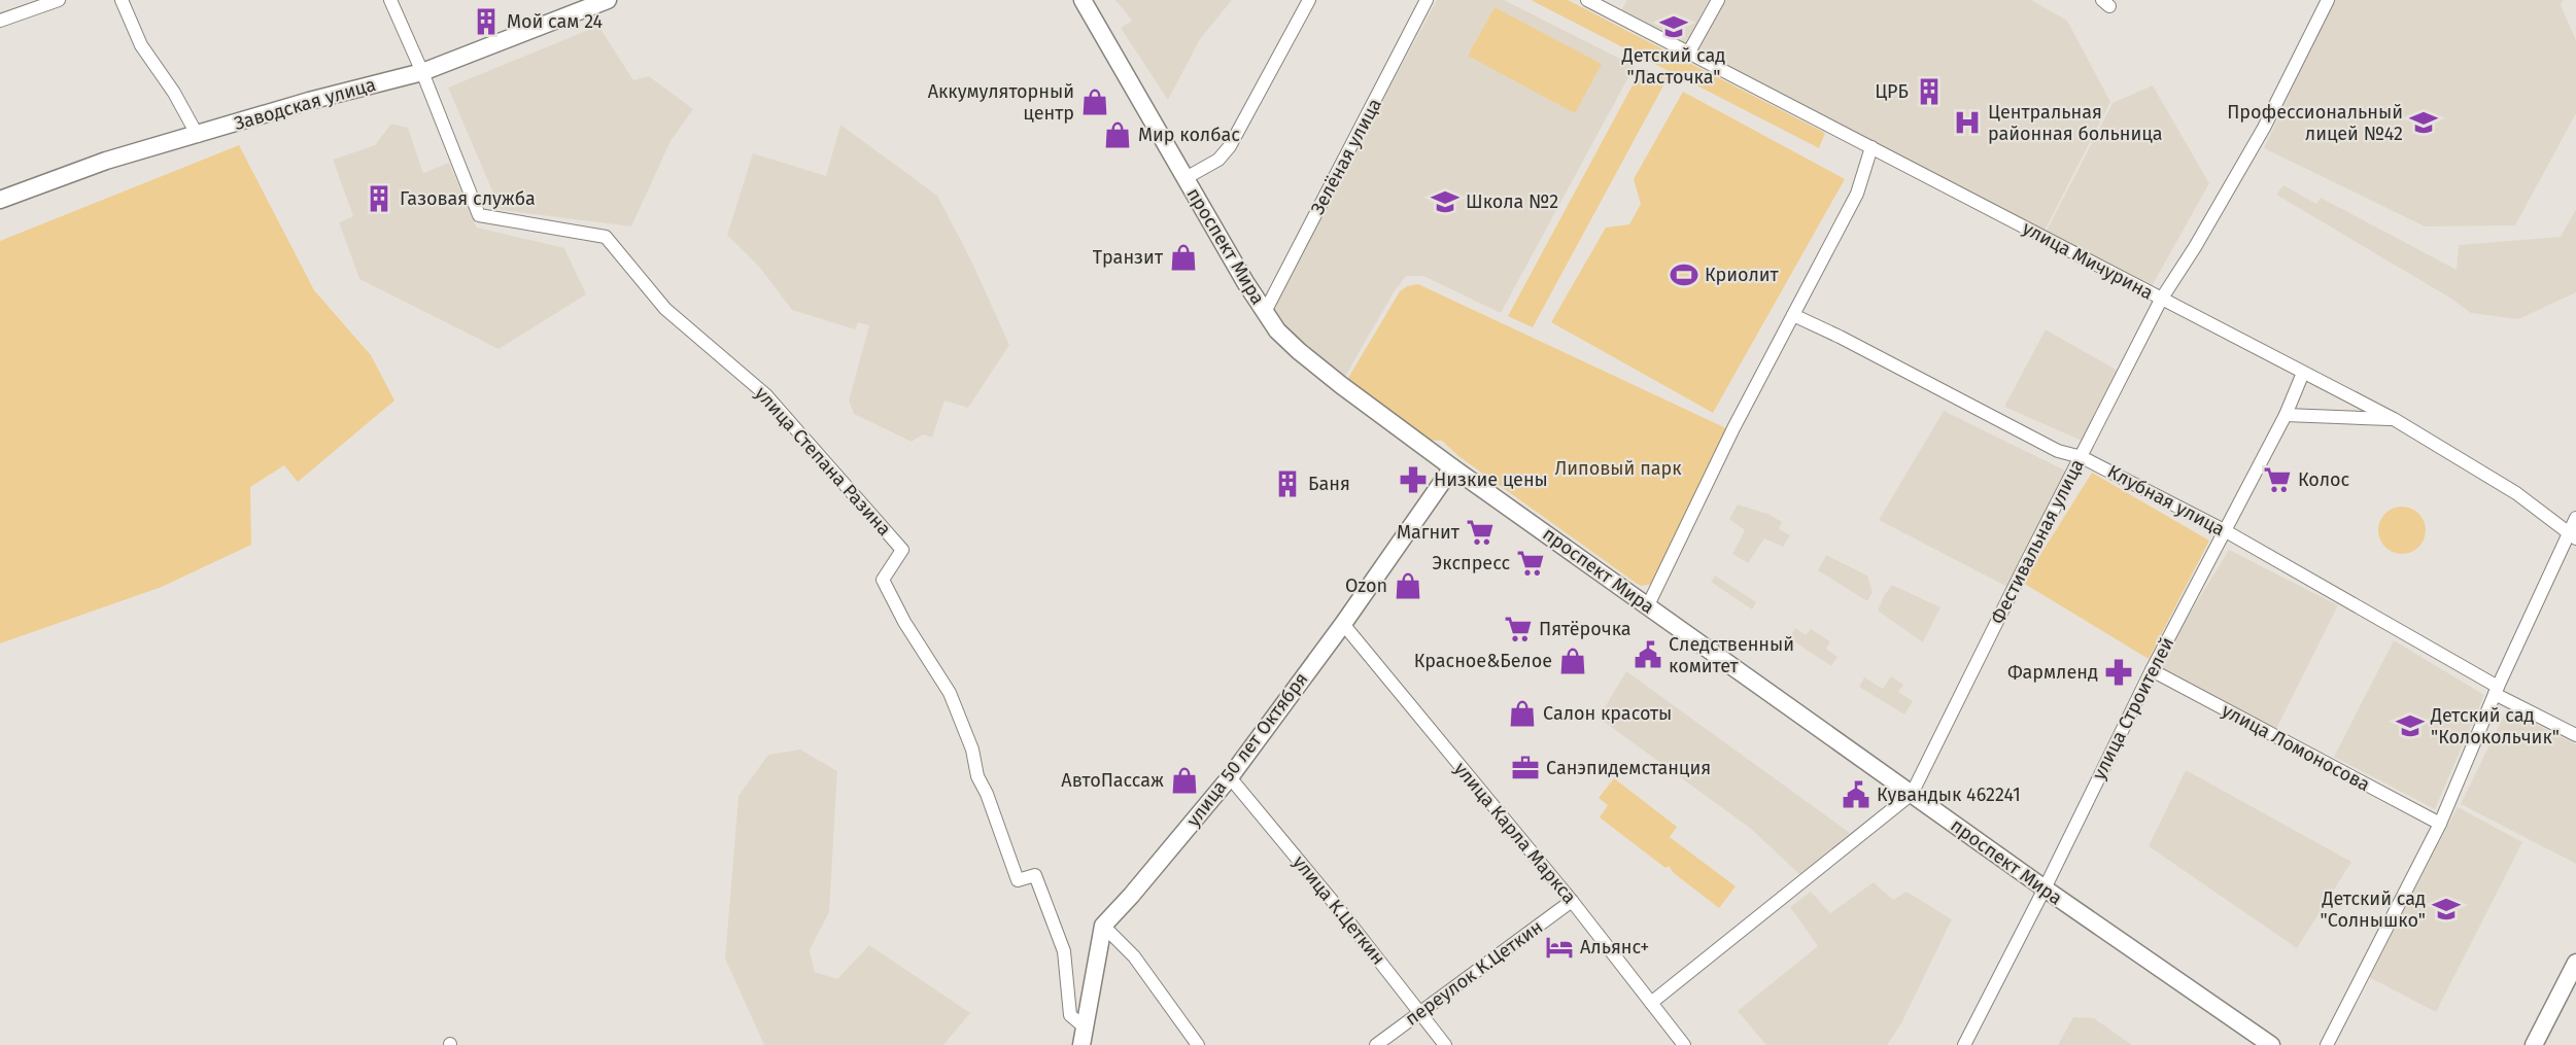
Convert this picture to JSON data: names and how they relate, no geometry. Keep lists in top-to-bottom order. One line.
{"streets":{"main road":["Заводская улица","проспект Мира","улица 50 лет Октября"],"street":["Зелёная улица","улица Мичурина","улица Степана Разина","Клубная улица","Фестивальная улица","улица Строителей","улица Ломоносова","улица Карла Маркса","улица К.Цеткин","переулок К.Цеткин"]},"crossings":[["Заводская улица","улица Степана Разина"],["Зелёная улица","проспект Мира"],["проспект Мира","Фестивальная улица"],["проспект Мира","улица Строителей"],["проспект Мира","улица 50 лет Октября"],["улица Мичурина","Фестивальная улица"],["улица Мичурина","улица Строителей"],["Клубная улица","Фестивальная улица"],["Клубная улица","улица Строителей"],["Фестивальная улица","улица Карла Маркса"],["улица Строителей","улица Ломоносова"],["улица 50 лет Октября","улица Карла Маркса"],["улица 50 лет Октября","улица К.Цеткин"],["улица Карла Маркса","переулок К.Цеткин"],["улица К.Цеткин","переулок К.Цеткин"]],"parks":["Липовый парк"],"places":{"building":["Мой сам 24","ЦРБ","Газовая служба","Баня"],"school or university":["Детский сад \"Ласточка\"","Профессиональный лицей №42","Школа №2","Детский сад \"Колокольчик\"","Детский сад \"Солнышко\""],"shop":["Аккумуляторный центр","Мир колбас","Транзит","Ozon","Красное&Белое","Салон красоты","АвтоПассаж"],"hospital":["Центральная районная больница"],"sports":["Криолит"],"pharmacy":["Низкие цены","Фармленд"],"supermarket":["Колос","Магнит","Экспресс","Пятёрочка"],"public building":["Следственный комитет","Кувандык 462241"],"office":["Санэпидемстанция"],"hotel":["Альянс+"]}}
